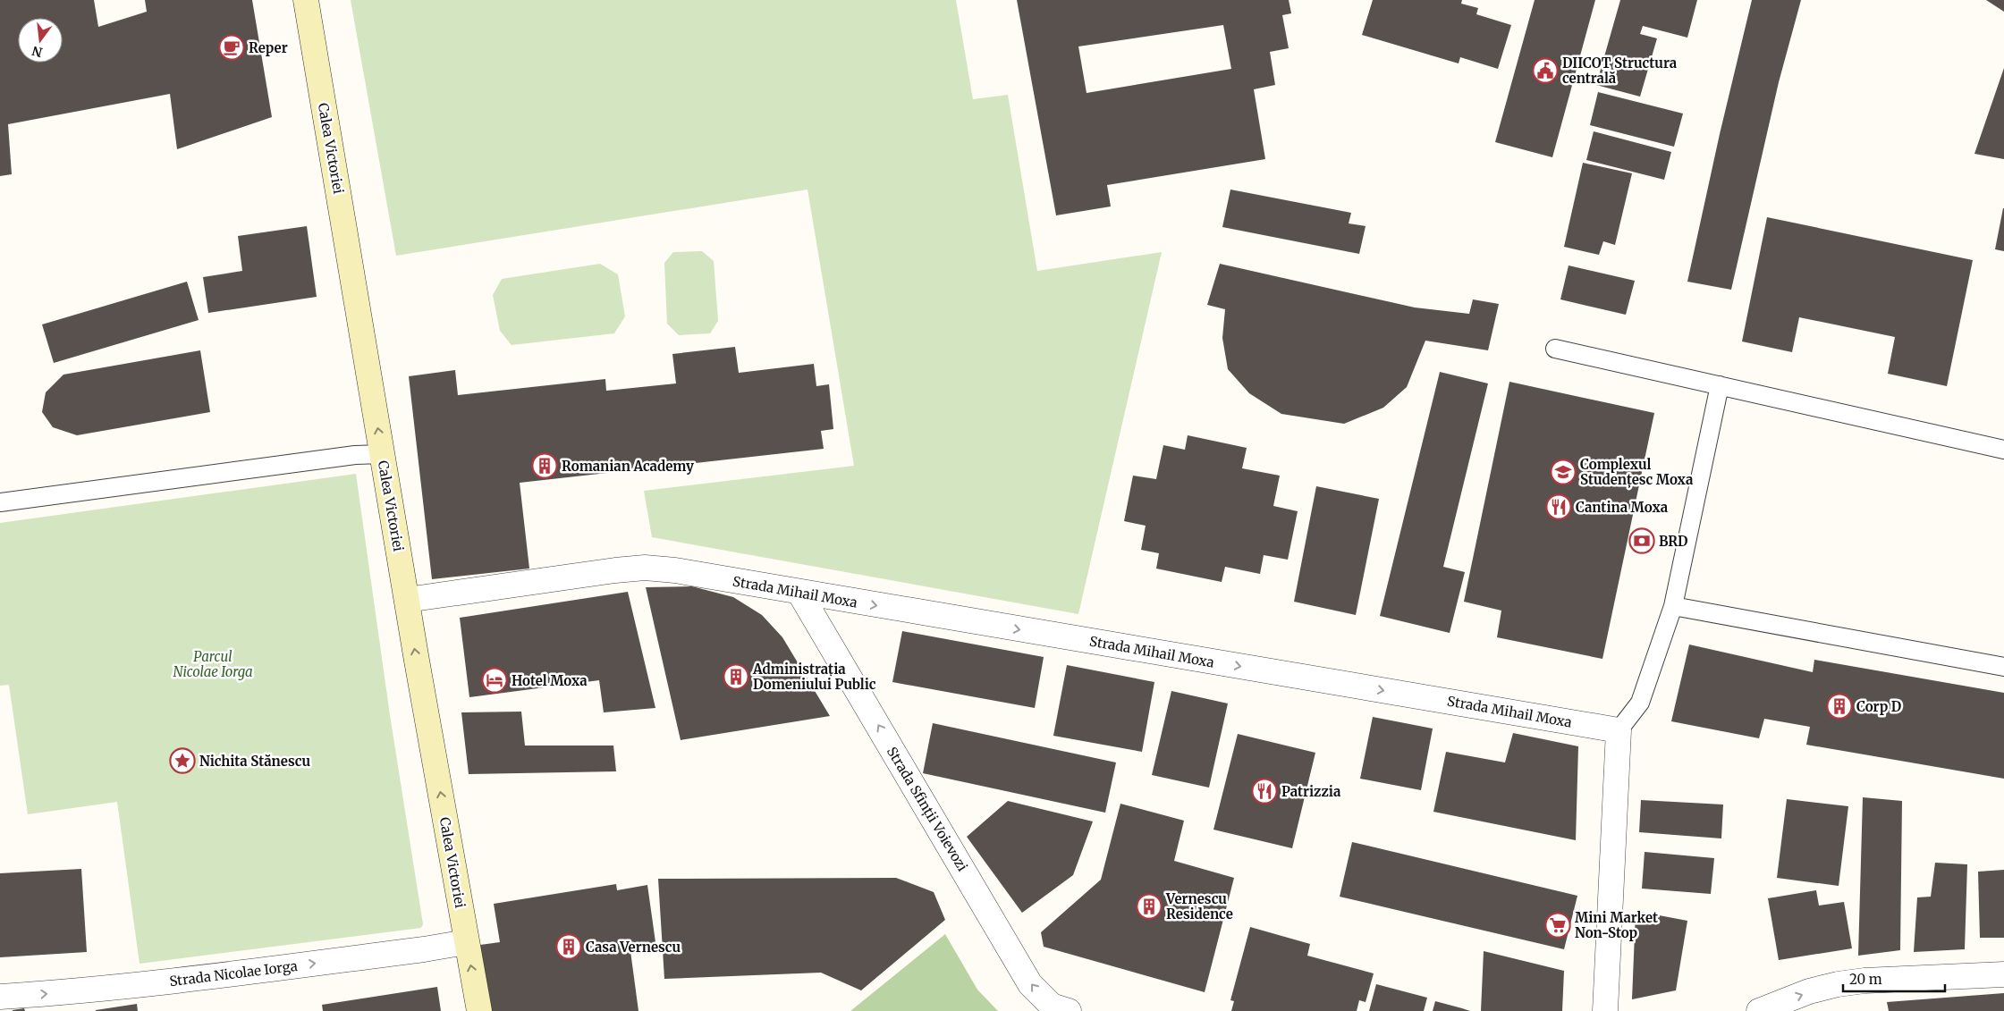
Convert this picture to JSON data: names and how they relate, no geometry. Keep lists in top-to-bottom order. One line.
{"streets":{"main road":["Calea Victoriei"],"street":["Strada Mihail Moxa","Strada Sfinții Voievozi","Strada Nicolae Iorga"]},"crossings":[["Calea Victoriei","Strada Mihail Moxa"],["Calea Victoriei","Strada Nicolae Iorga"],["Strada Mihail Moxa","Strada Sfinții Voievozi"]],"one_way":["Calea Victoriei","Strada Mihail Moxa","Strada Sfinții Voievozi","Strada Nicolae Iorga"],"parks":["Parcul Nicolae Iorga"],"places":{"cafe":["Reper"],"public building":["DIICOT Structura centrală"],"building":["Romanian Academy","Administrația Domeniului Public","Corp D","Vernescu Residence","Casa Vernescu"],"school or university":["Complexul Studențesc Moxa"],"restaurant":["Cantina Moxa","Patrizzia"],"bank":["BRD"],"hotel":["Hotel Moxa"],"place":["Nichita Stănescu"],"supermarket":["Mini Market Non-Stop"]},"scale_bar":"20 m","north":"bottom"}
